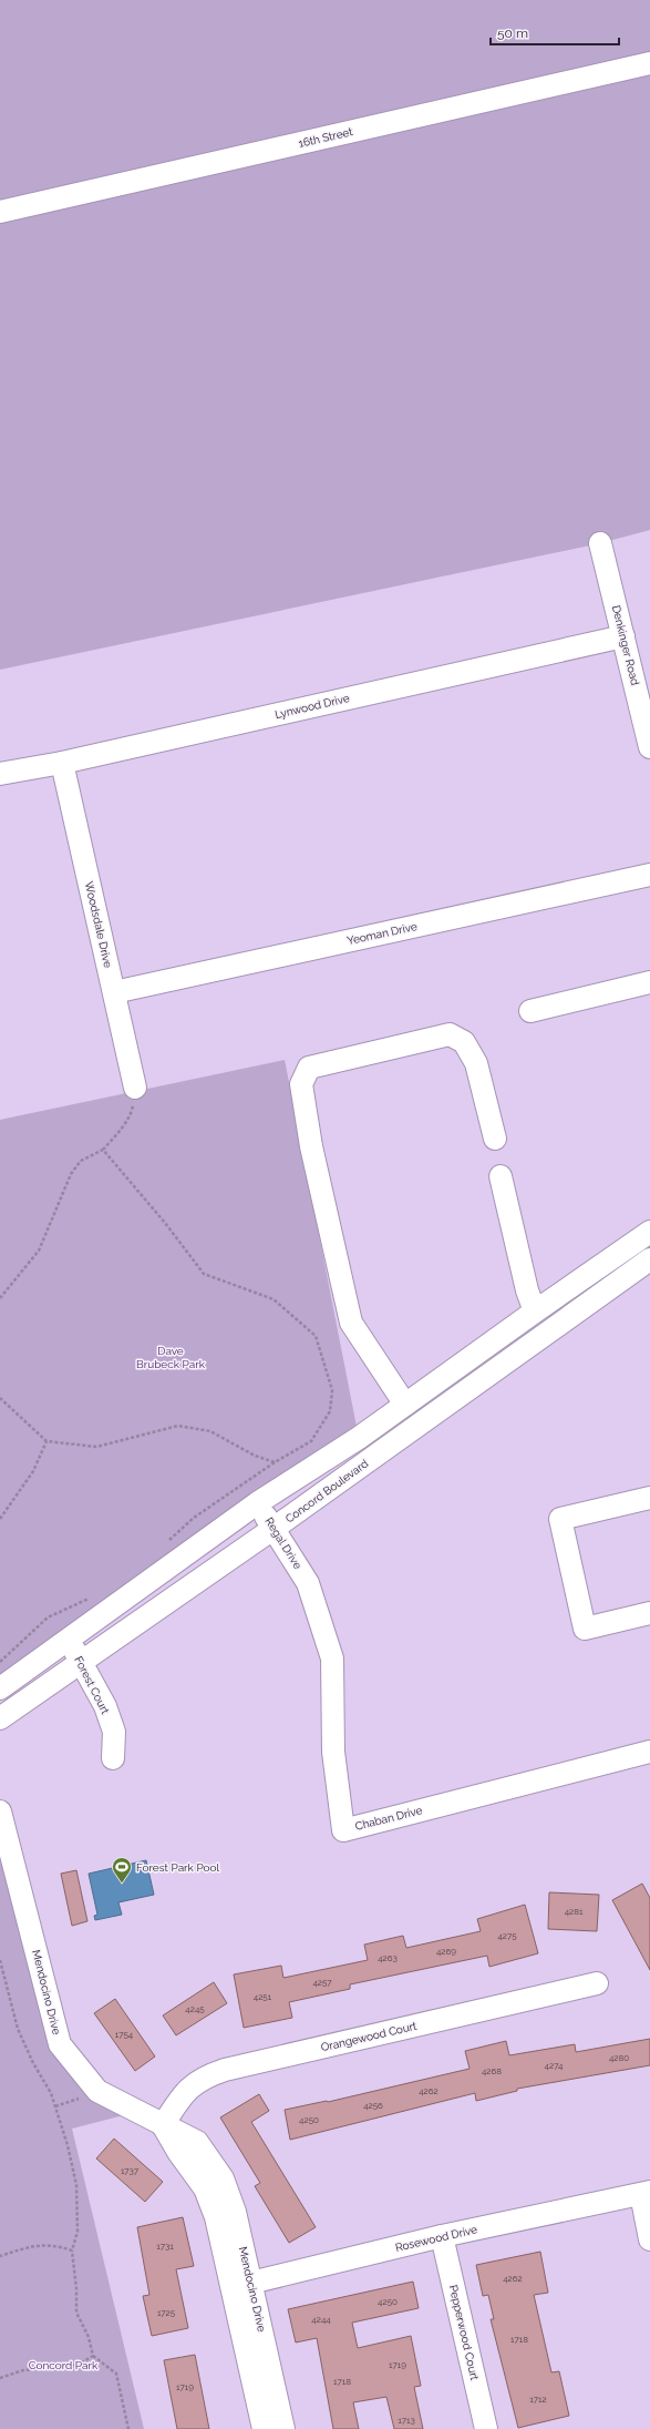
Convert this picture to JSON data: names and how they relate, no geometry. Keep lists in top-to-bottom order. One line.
{"streets":{"street":["16th Street","Denkinger Road","Lynwood Drive","Woodsdale Drive","Yeoman Drive","Concord Boulevard","Regal Drive","Forest Court","Chaban Drive","Mendocino Drive","Orangewood Court","Rosewood Drive","Pepperwood Court"]},"crossings":[["Denkinger Road","Lynwood Drive"],["Lynwood Drive","Woodsdale Drive"],["Woodsdale Drive","Yeoman Drive"],["Concord Boulevard","Regal Drive"],["Concord Boulevard","Forest Court"],["Regal Drive","Chaban Drive"],["Mendocino Drive","Orangewood Court"],["Mendocino Drive","Rosewood Drive"],["Rosewood Drive","Pepperwood Court"]],"parks":["Dave Brubeck Park","Concord Park"],"places":{"sports":["Forest Park Pool"]},"house_numbers":["4281","4275","4269","4263","4257","4251","4245","1754","4280","4274","4268","4262","4256","4250","1737","1731","4262","4250","1725","4244","1718","1719","1718","1719","1712","1713"],"scale_bar":"50 m"}
